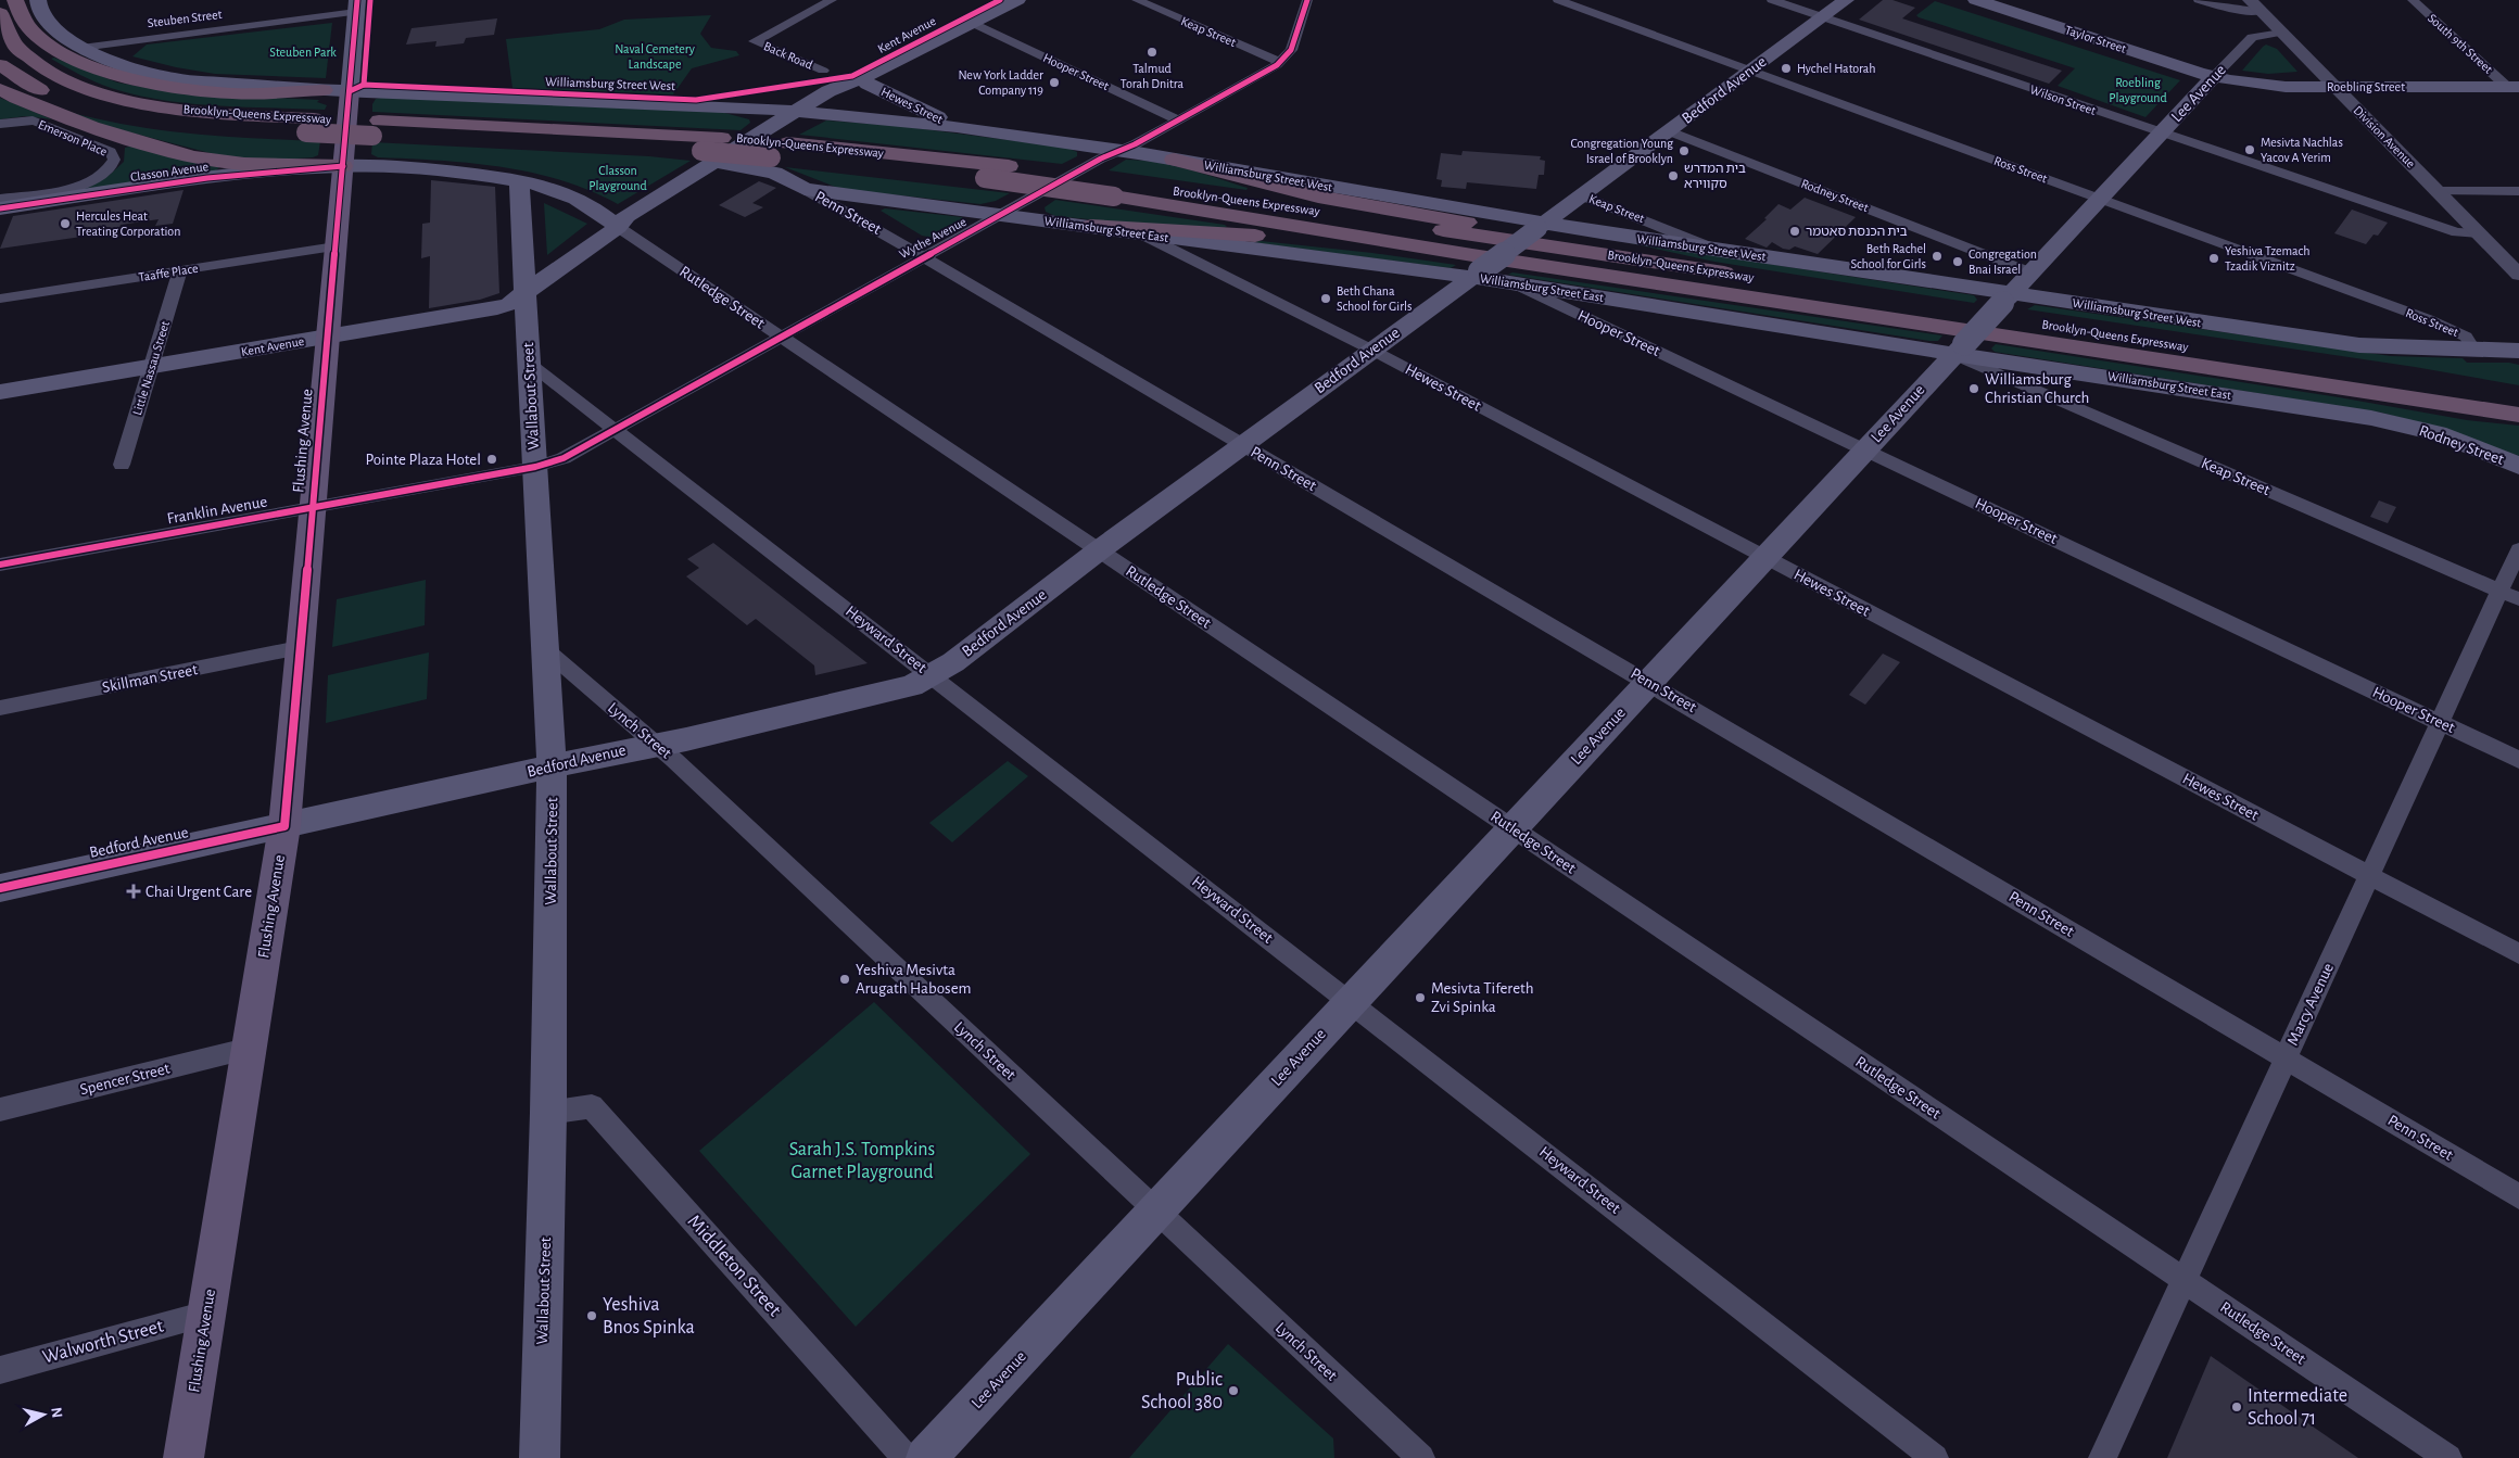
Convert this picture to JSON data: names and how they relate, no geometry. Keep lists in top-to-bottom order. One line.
{"streets":{"highway":["Brooklyn-Queens Expressway"],"main road":["Kent Avenue","Taylor Street","Williamsburg Street West","Roebling Street","Bedford Avenue","Lee Avenue","Hewes Street","Classon Avenue","Rodney Street","Williamsburg Street East","Wallabout Street","Flushing Avenue"],"street":["Steuben Street","Keap Street","South 9th Street","Back Road","Hooper Street","Wilson Street","Division Avenue","Emerson Place","Ross Street","Penn Street","Wythe Avenue","Taaffe Place","Rutledge Street","Little Nassau Street","Franklin Avenue","Heyward Street","Skillman Street","Lynch Street","Marcy Avenue","Spencer Street","Middleton Street","Walworth Street"]},"crossings":[["Steuben Street","Williamsburg Street West"],["Steuben Street","Flushing Avenue"],["Keap Street","Williamsburg Street West"],["Keap Street","Bedford Avenue"],["Keap Street","Williamsburg Street East"],["Keap Street","Wythe Avenue"],["Keap Street","Marcy Avenue"],["Kent Avenue","Hooper Street"],["Kent Avenue","Williamsburg Street West"],["Kent Avenue","Hewes Street"],["Kent Avenue","Brooklyn-Queens Expressway"],["Kent Avenue","Classon Avenue"],["Kent Avenue","Williamsburg Street East"],["Kent Avenue","Rutledge Street"],["Kent Avenue","Little Nassau Street"],["Kent Avenue","Wallabout Street"],["Kent Avenue","Flushing Avenue"],["Taylor Street","Roebling Street"],["Taylor Street","Lee Avenue"],["South 9th Street","Roebling Street"],["Hooper Street","Lee Avenue"],["Hooper Street","Williamsburg Street East"],["Hooper Street","Wythe Avenue"],["Hooper Street","Marcy Avenue"],["Williamsburg Street West","Bedford Avenue"],["Williamsburg Street West","Lee Avenue"],["Williamsburg Street West","Hewes Street"],["Williamsburg Street West","Ross Street"],["Williamsburg Street West","Wythe Avenue"],["Williamsburg Street West","Flushing Avenue"],["Roebling Street","Lee Avenue"],["Roebling Street","Division Avenue"],["Bedford Avenue","Wilson Street"],["Bedford Avenue","Hewes Street"],["Bedford Avenue","Brooklyn-Queens Expressway"],["Bedford Avenue","Ross Street"],["Bedford Avenue","Rodney Street"],["Bedford Avenue","Penn Street"],["Bedford Avenue","Williamsburg Street East"],["Bedford Avenue","Rutledge Street"],["Bedford Avenue","Wallabout Street"],["Bedford Avenue","Flushing Avenue"],["Bedford Avenue","Heyward Street"],["Bedford Avenue","Lynch Street"],["Lee Avenue","Wilson Street"],["Lee Avenue","Hewes Street"],["Lee Avenue","Division Avenue"],["Lee Avenue","Ross Street"],["Lee Avenue","Rodney Street"],["Lee Avenue","Penn Street"],["Lee Avenue","Williamsburg Street East"],["Lee Avenue","Rutledge Street"],["Lee Avenue","Heyward Street"],["Lee Avenue","Lynch Street"],["Wilson Street","Division Avenue"],["Hewes Street","Williamsburg Street East"],["Hewes Street","Marcy Avenue"],["Brooklyn-Queens Expressway","Williamsburg Street East"],["Classon Avenue","Rutledge Street"],["Classon Avenue","Wallabout Street"],["Classon Avenue","Flushing Avenue"],["Rodney Street","Williamsburg Street East"],["Penn Street","Williamsburg Street East"],["Penn Street","Wythe Avenue"],["Penn Street","Marcy Avenue"],["Williamsburg Street East","Wythe Avenue"],["Wythe Avenue","Rutledge Street"],["Wythe Avenue","Wallabout Street"],["Wythe Avenue","Franklin Avenue"],["Wythe Avenue","Heyward Street"],["Taaffe Place","Little Nassau Street"],["Taaffe Place","Flushing Avenue"],["Rutledge Street","Marcy Avenue"],["Wallabout Street","Franklin Avenue"],["Wallabout Street","Heyward Street"],["Wallabout Street","Lynch Street"],["Wallabout Street","Middleton Street"],["Flushing Avenue","Franklin Avenue"],["Flushing Avenue","Skillman Street"],["Flushing Avenue","Spencer Street"],["Flushing Avenue","Walworth Street"]],"parks":["Naval Cemetery Landscape","Steuben Park","Roebling Playground","Classon Playground","Sarah J.S. Tompkins Garnet Playground"],"places":{"other":["Talmud Torah Dnitra","Hychel Hatorah","New York Ladder Company 119","Mesivta Nachlas Yacov A Yerim","Congregation Young Israel of Brooklyn","בית המדרש סקווירא","Hercules Heat Treating Corporation","בית הכנסת סאטמר","Beth Rachel School for Girls","Yeshiva Tzemach Tzadik Viznitz","Congregation Bnai Israel","Beth Chana School for Girls","Williamsburg Christian Church","Pointe Plaza Hotel","Yeshiva Mesivta Arugath Habosem","Mesivta Tifereth Zvi Spinka","Yeshiva Bnos Spinka","Public School 380","Intermediate School 71"],"health":["Chai Urgent Care"]},"north":"right"}
